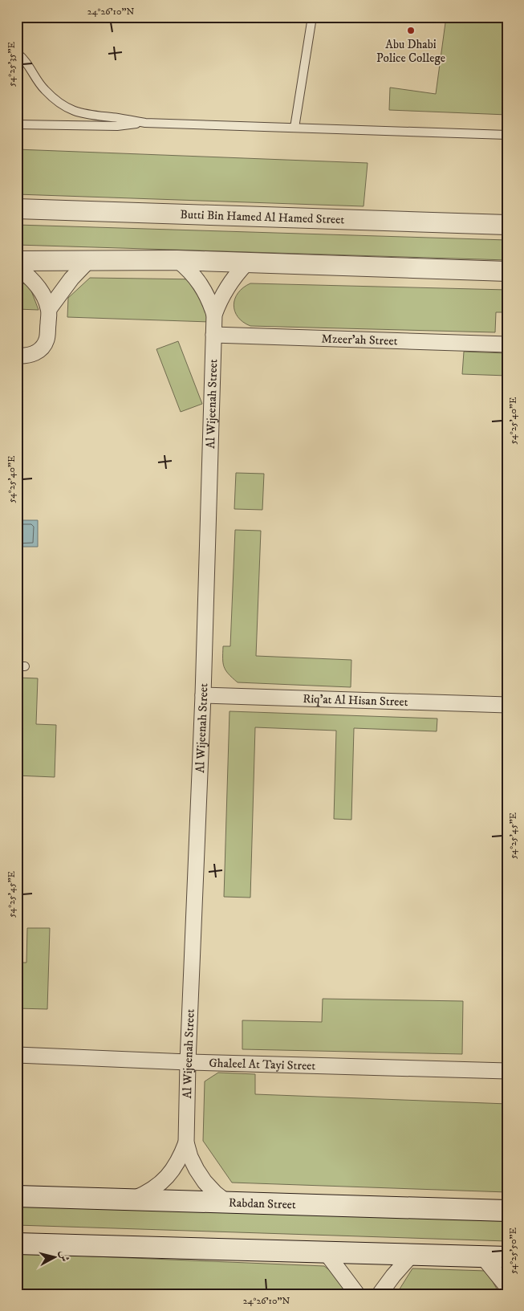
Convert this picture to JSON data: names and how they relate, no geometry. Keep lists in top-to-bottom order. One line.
{"streets":{"main road":["Rabdan Street"],"street":["Butti Bin Hamed Al Hamed Street","Mzeer'ah Street","Al Wijeenah Street","Riq'at Al Hisan Street","Ghaleel At Tayi Street"]},"crossings":[["Mzeer'ah Street","Al Wijeenah Street"],["Al Wijeenah Street","Riq'at Al Hisan Street"],["Al Wijeenah Street","Ghaleel At Tayi Street"],["Al Wijeenah Street","Rabdan Street"]],"places":["Abu Dhabi Police College"],"north":"right","coordinates":["24°26'10\"N","54°25'35\"E","54°25'40\"E","54°25'45\"E","54°25'50\"E"]}
